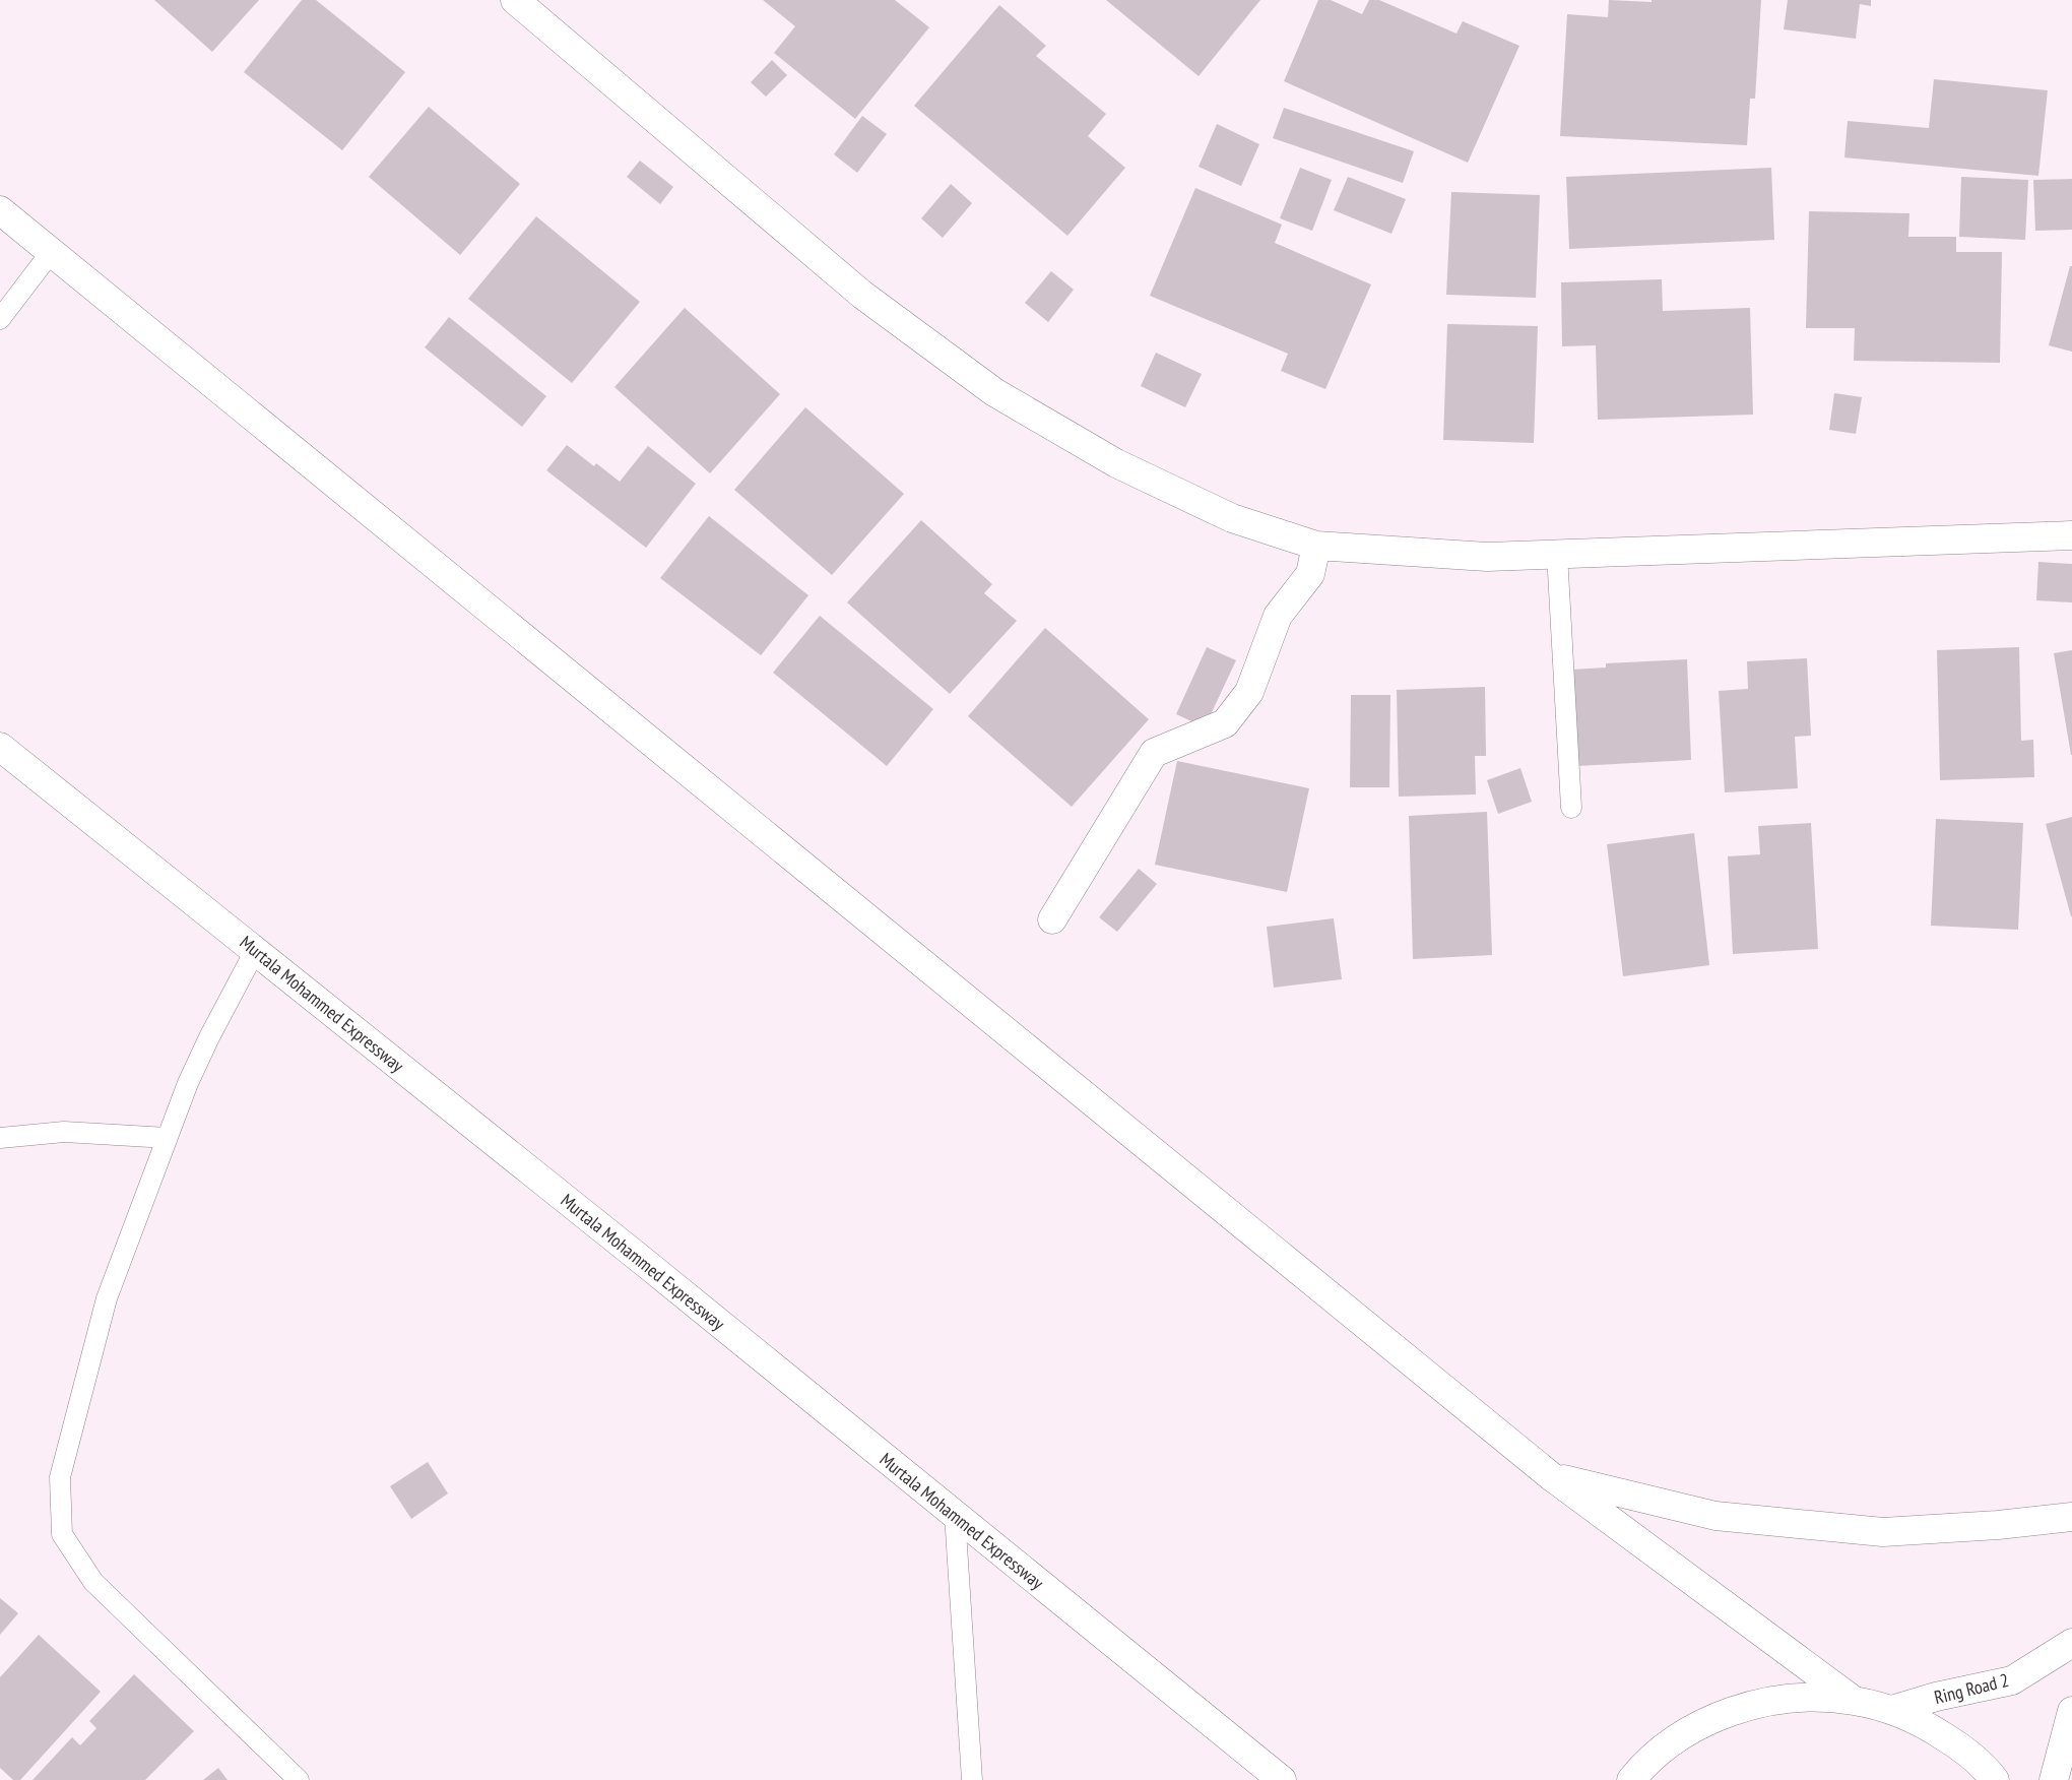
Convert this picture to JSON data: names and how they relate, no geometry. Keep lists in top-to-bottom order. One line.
{"streets":{"main road":["Murtala Mohammed Expressway","Ring Road 2"]}}
